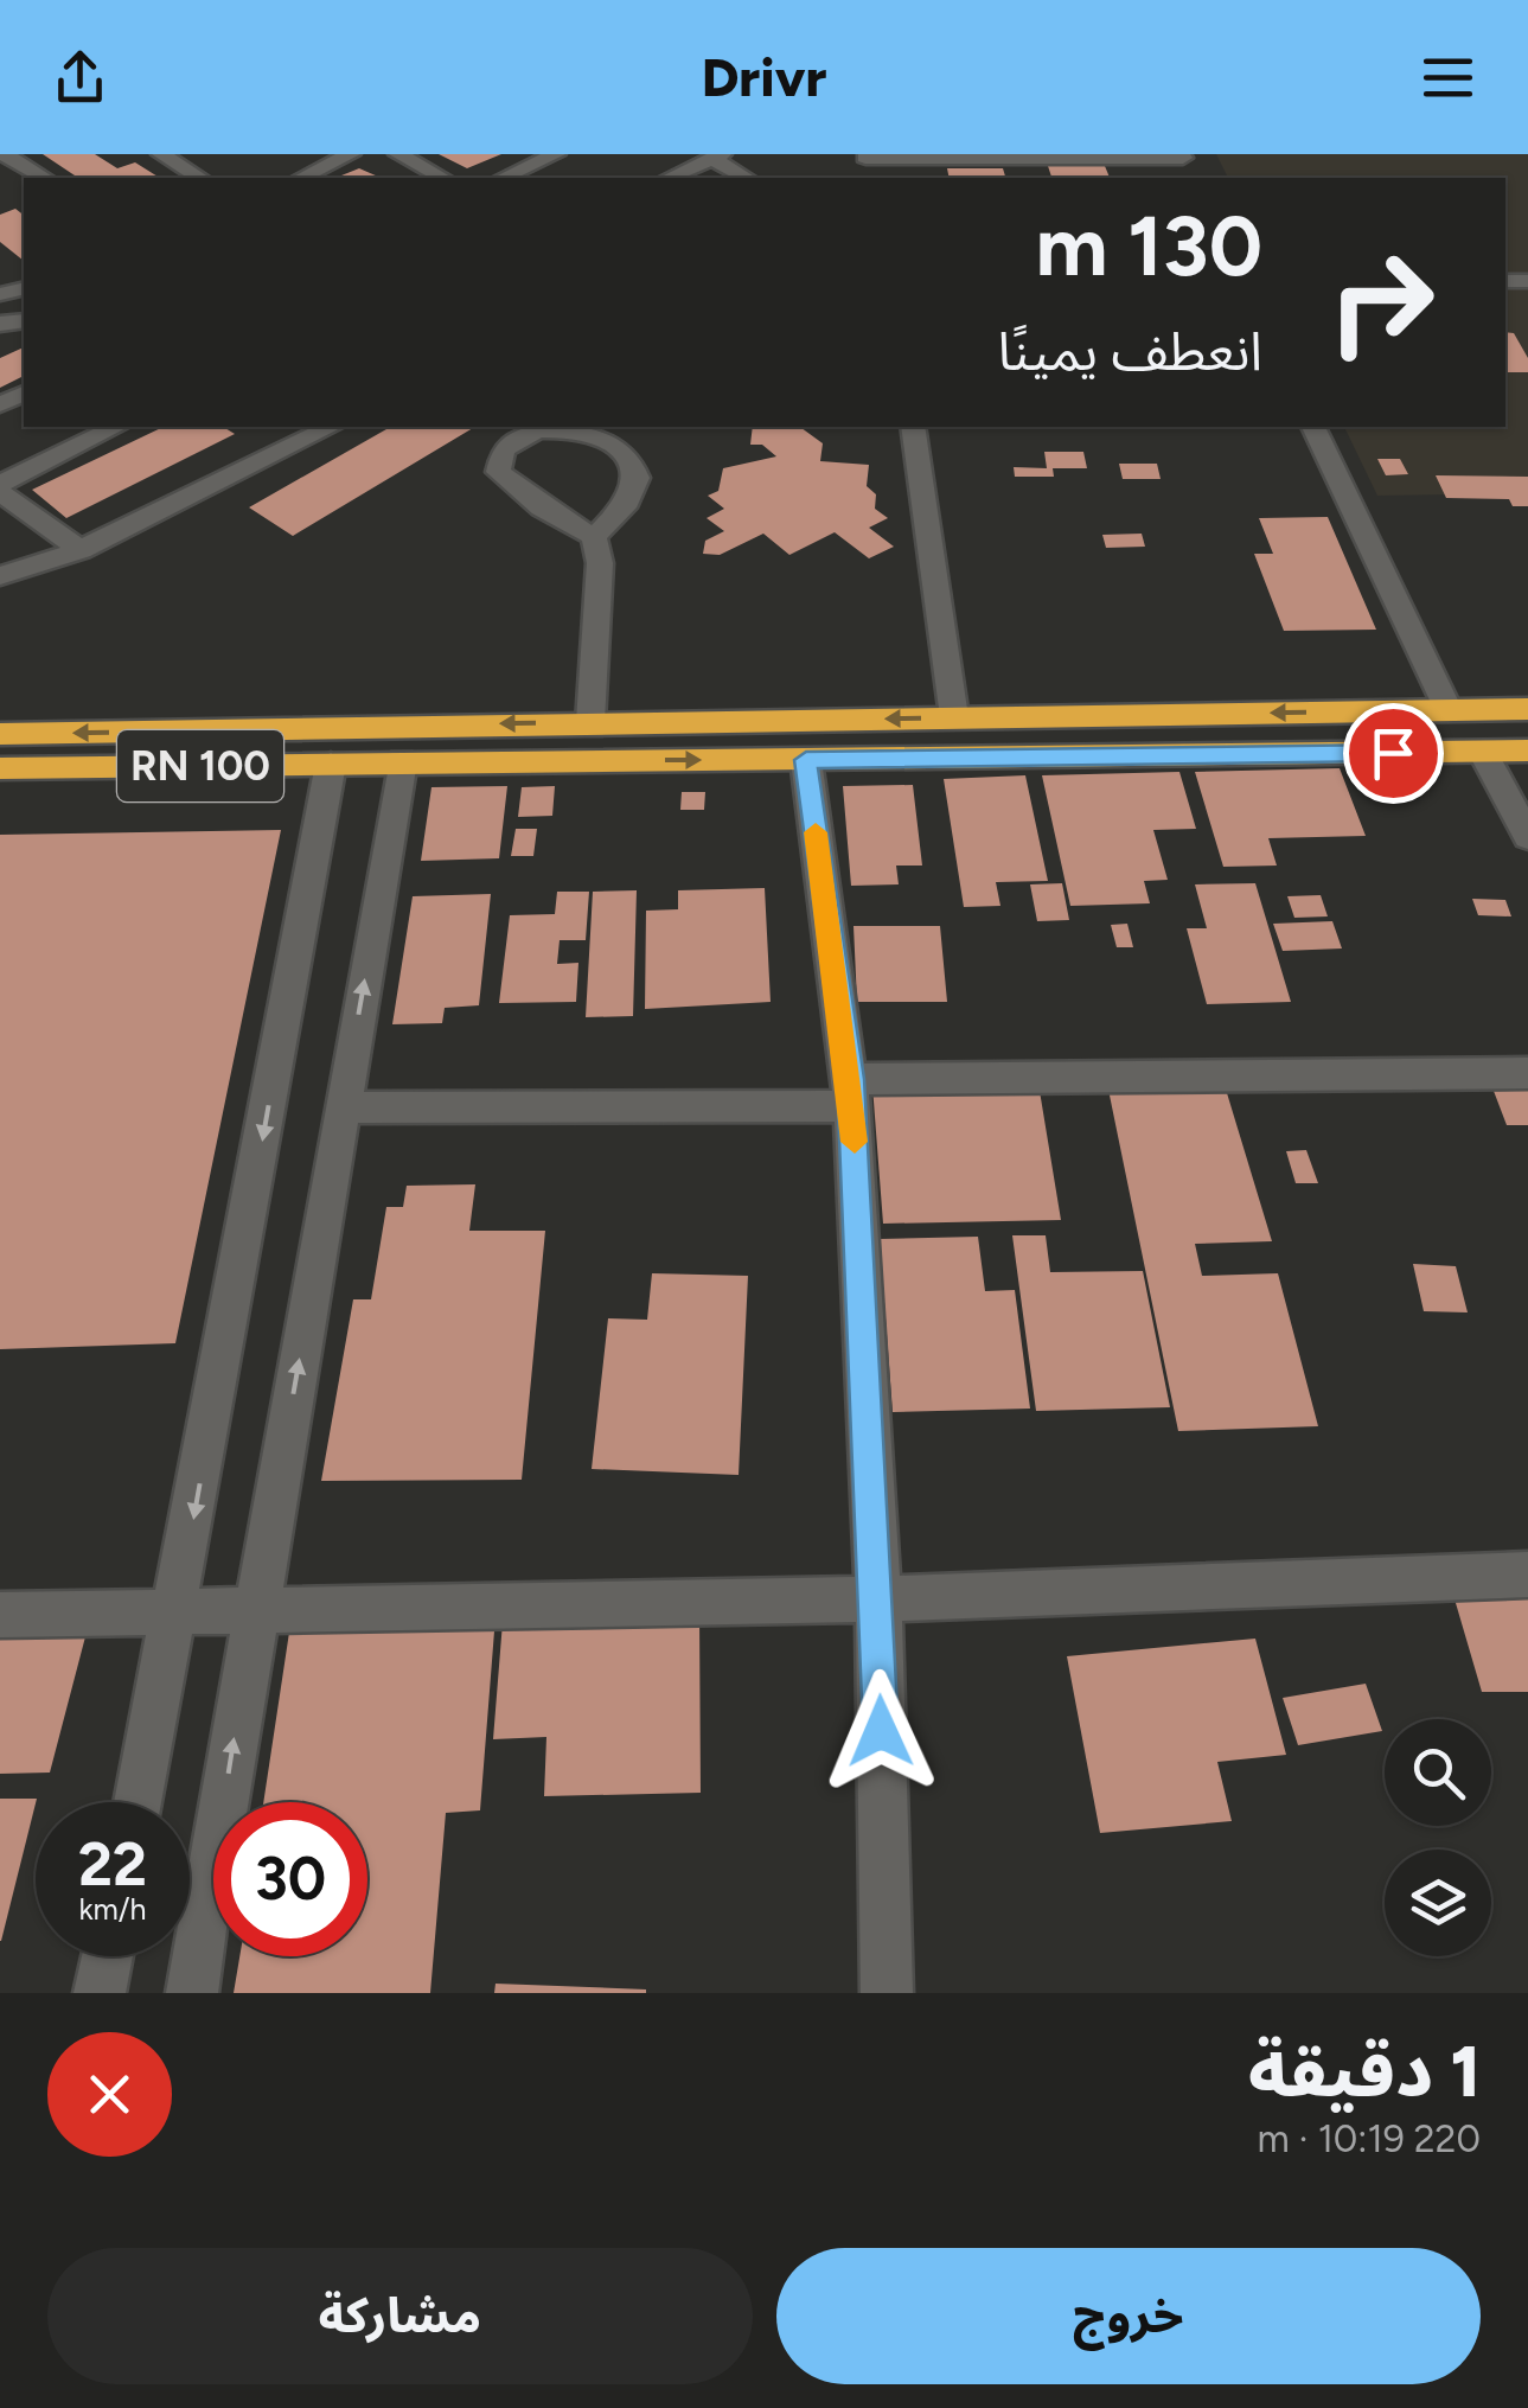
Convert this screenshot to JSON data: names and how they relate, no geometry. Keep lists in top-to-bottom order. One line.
{"streets":{"highway":["RN 100"]},"page":{"header":"Drivr","turn":["130 m","انعطف يمينًا"],"speed":"22 km/h","limit":"30","heading":["1 دقيقة","220 m · 10:19"],"buttons":["خروج","مشاركة"]}}
